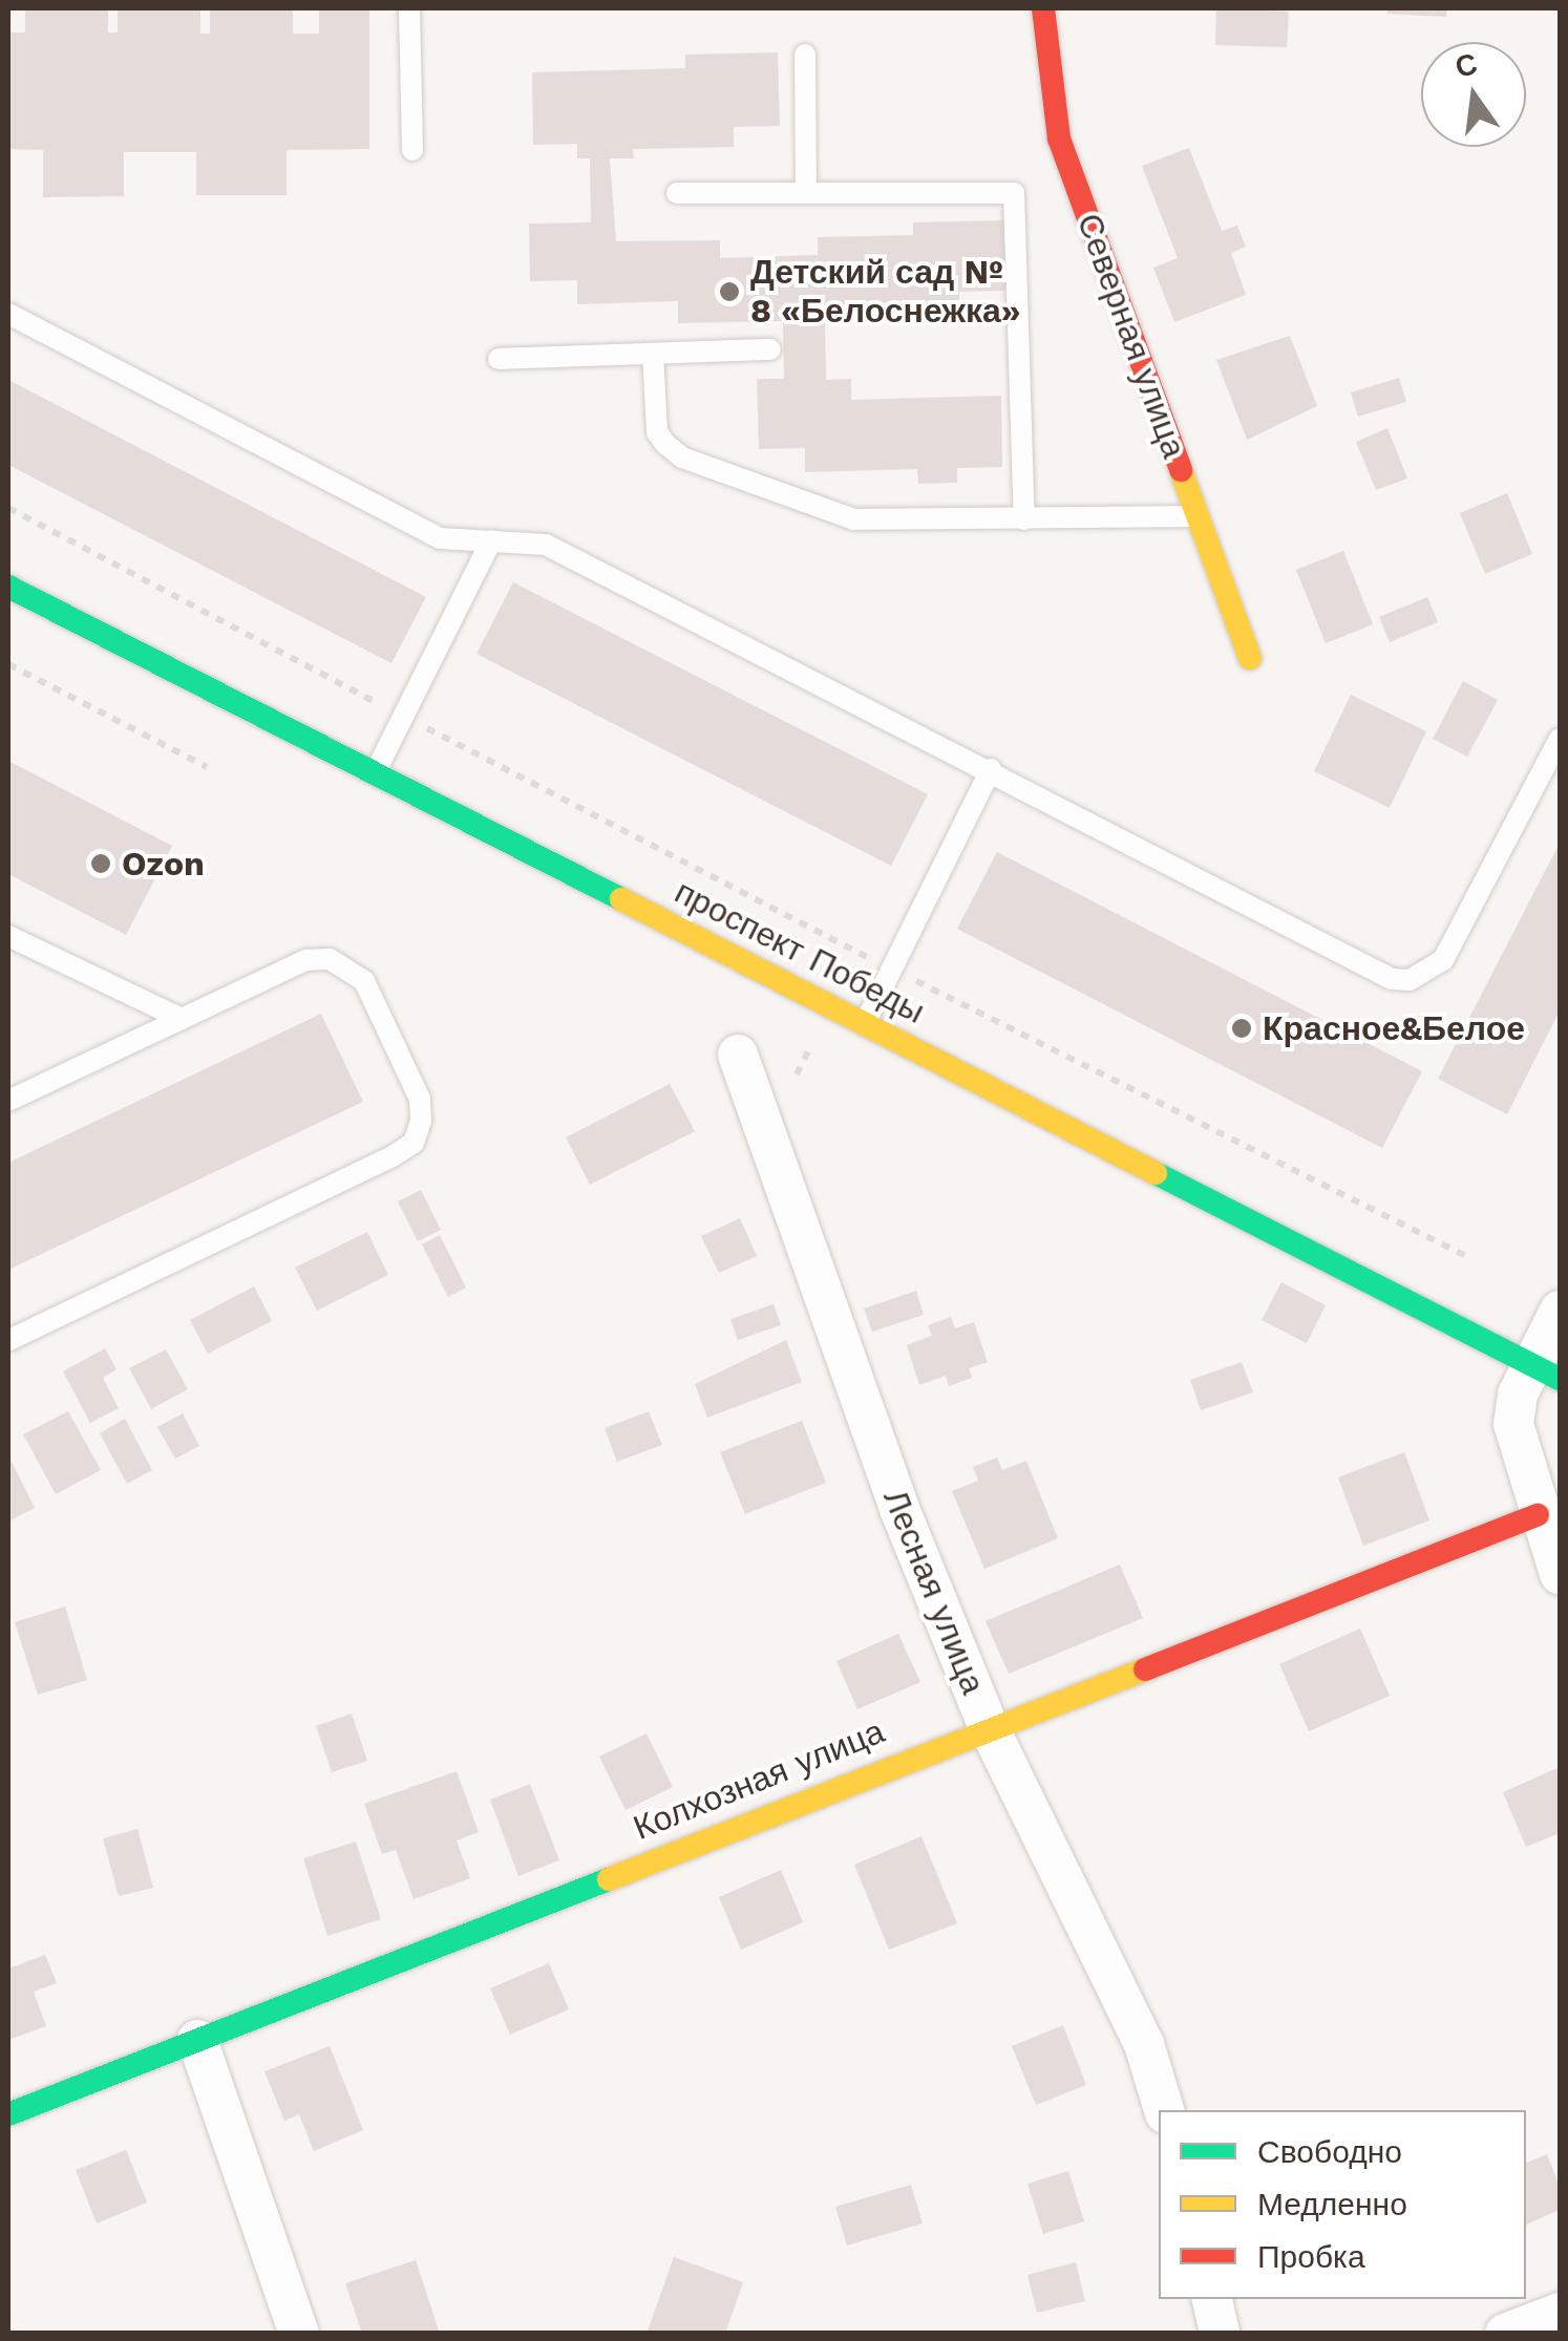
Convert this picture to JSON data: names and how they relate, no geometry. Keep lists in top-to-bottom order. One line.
{"streets":{"street":["Северная улица","проспект Победы","Лесная улица","Колхозная улица"]},"crossings":[["Лесная улица","Колхозная улица"]],"places":["Детский сад № 8 «Белоснежка»","Ozon","Красное&Белое"],"legend":["Свободно","Медленно","Пробка"],"north":"top"}
